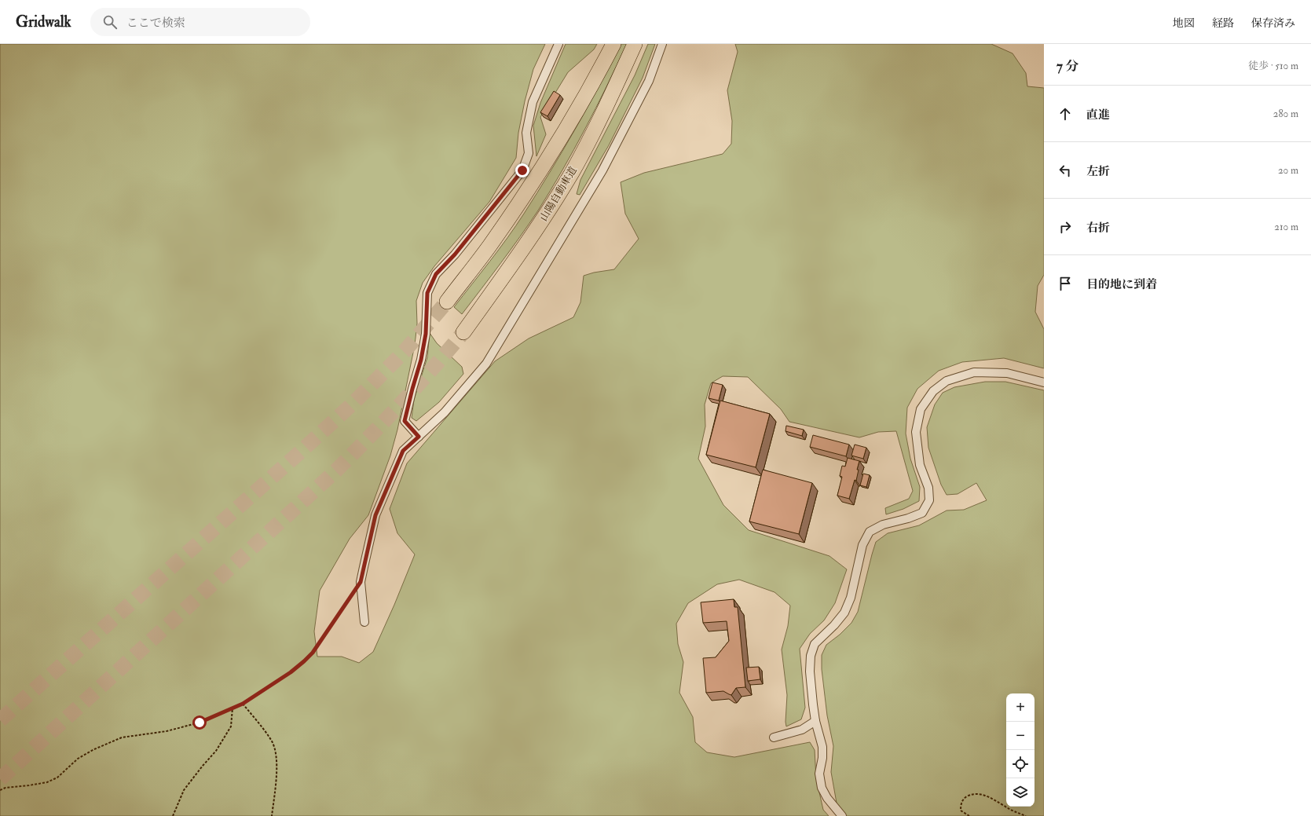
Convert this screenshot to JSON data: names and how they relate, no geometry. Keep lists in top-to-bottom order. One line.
{"streets":{"highway":["山陽自動車道"]},"page":{"header":"Gridwalk","search":"ここで検索","nav":["地図","経路","保存済み"],"heading":["7 分","徒歩 · 510 m"],"list":[["直進","280 m"],["左折","20 m"],["右折","210 m"],"目的地に到着"],"map_buttons":["+","−"]}}
